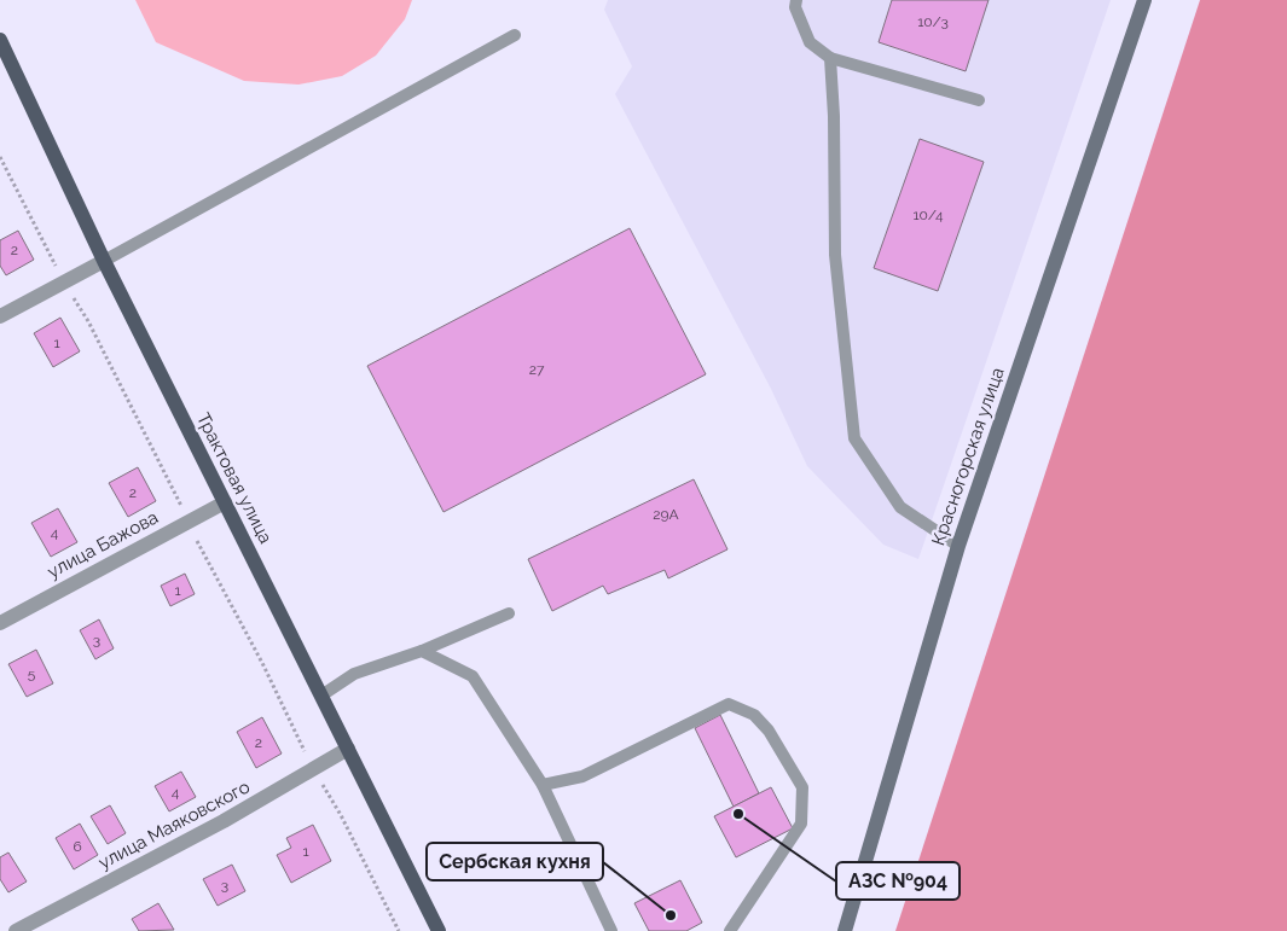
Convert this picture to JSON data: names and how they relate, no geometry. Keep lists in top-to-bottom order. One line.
{"streets":{"main road":["Трактовая улица"],"street":["Красногорская улица","улица Бажова","улица Маяковского"]},"crossings":[["Трактовая улица","улица Бажова"],["Трактовая улица","улица Маяковского"]],"places":["АЗС №904","Сербская кухня"],"house_numbers":["10/3","10/4","2","1","27","2","29А","4","1","3","5","2","4","6","1","3"]}
